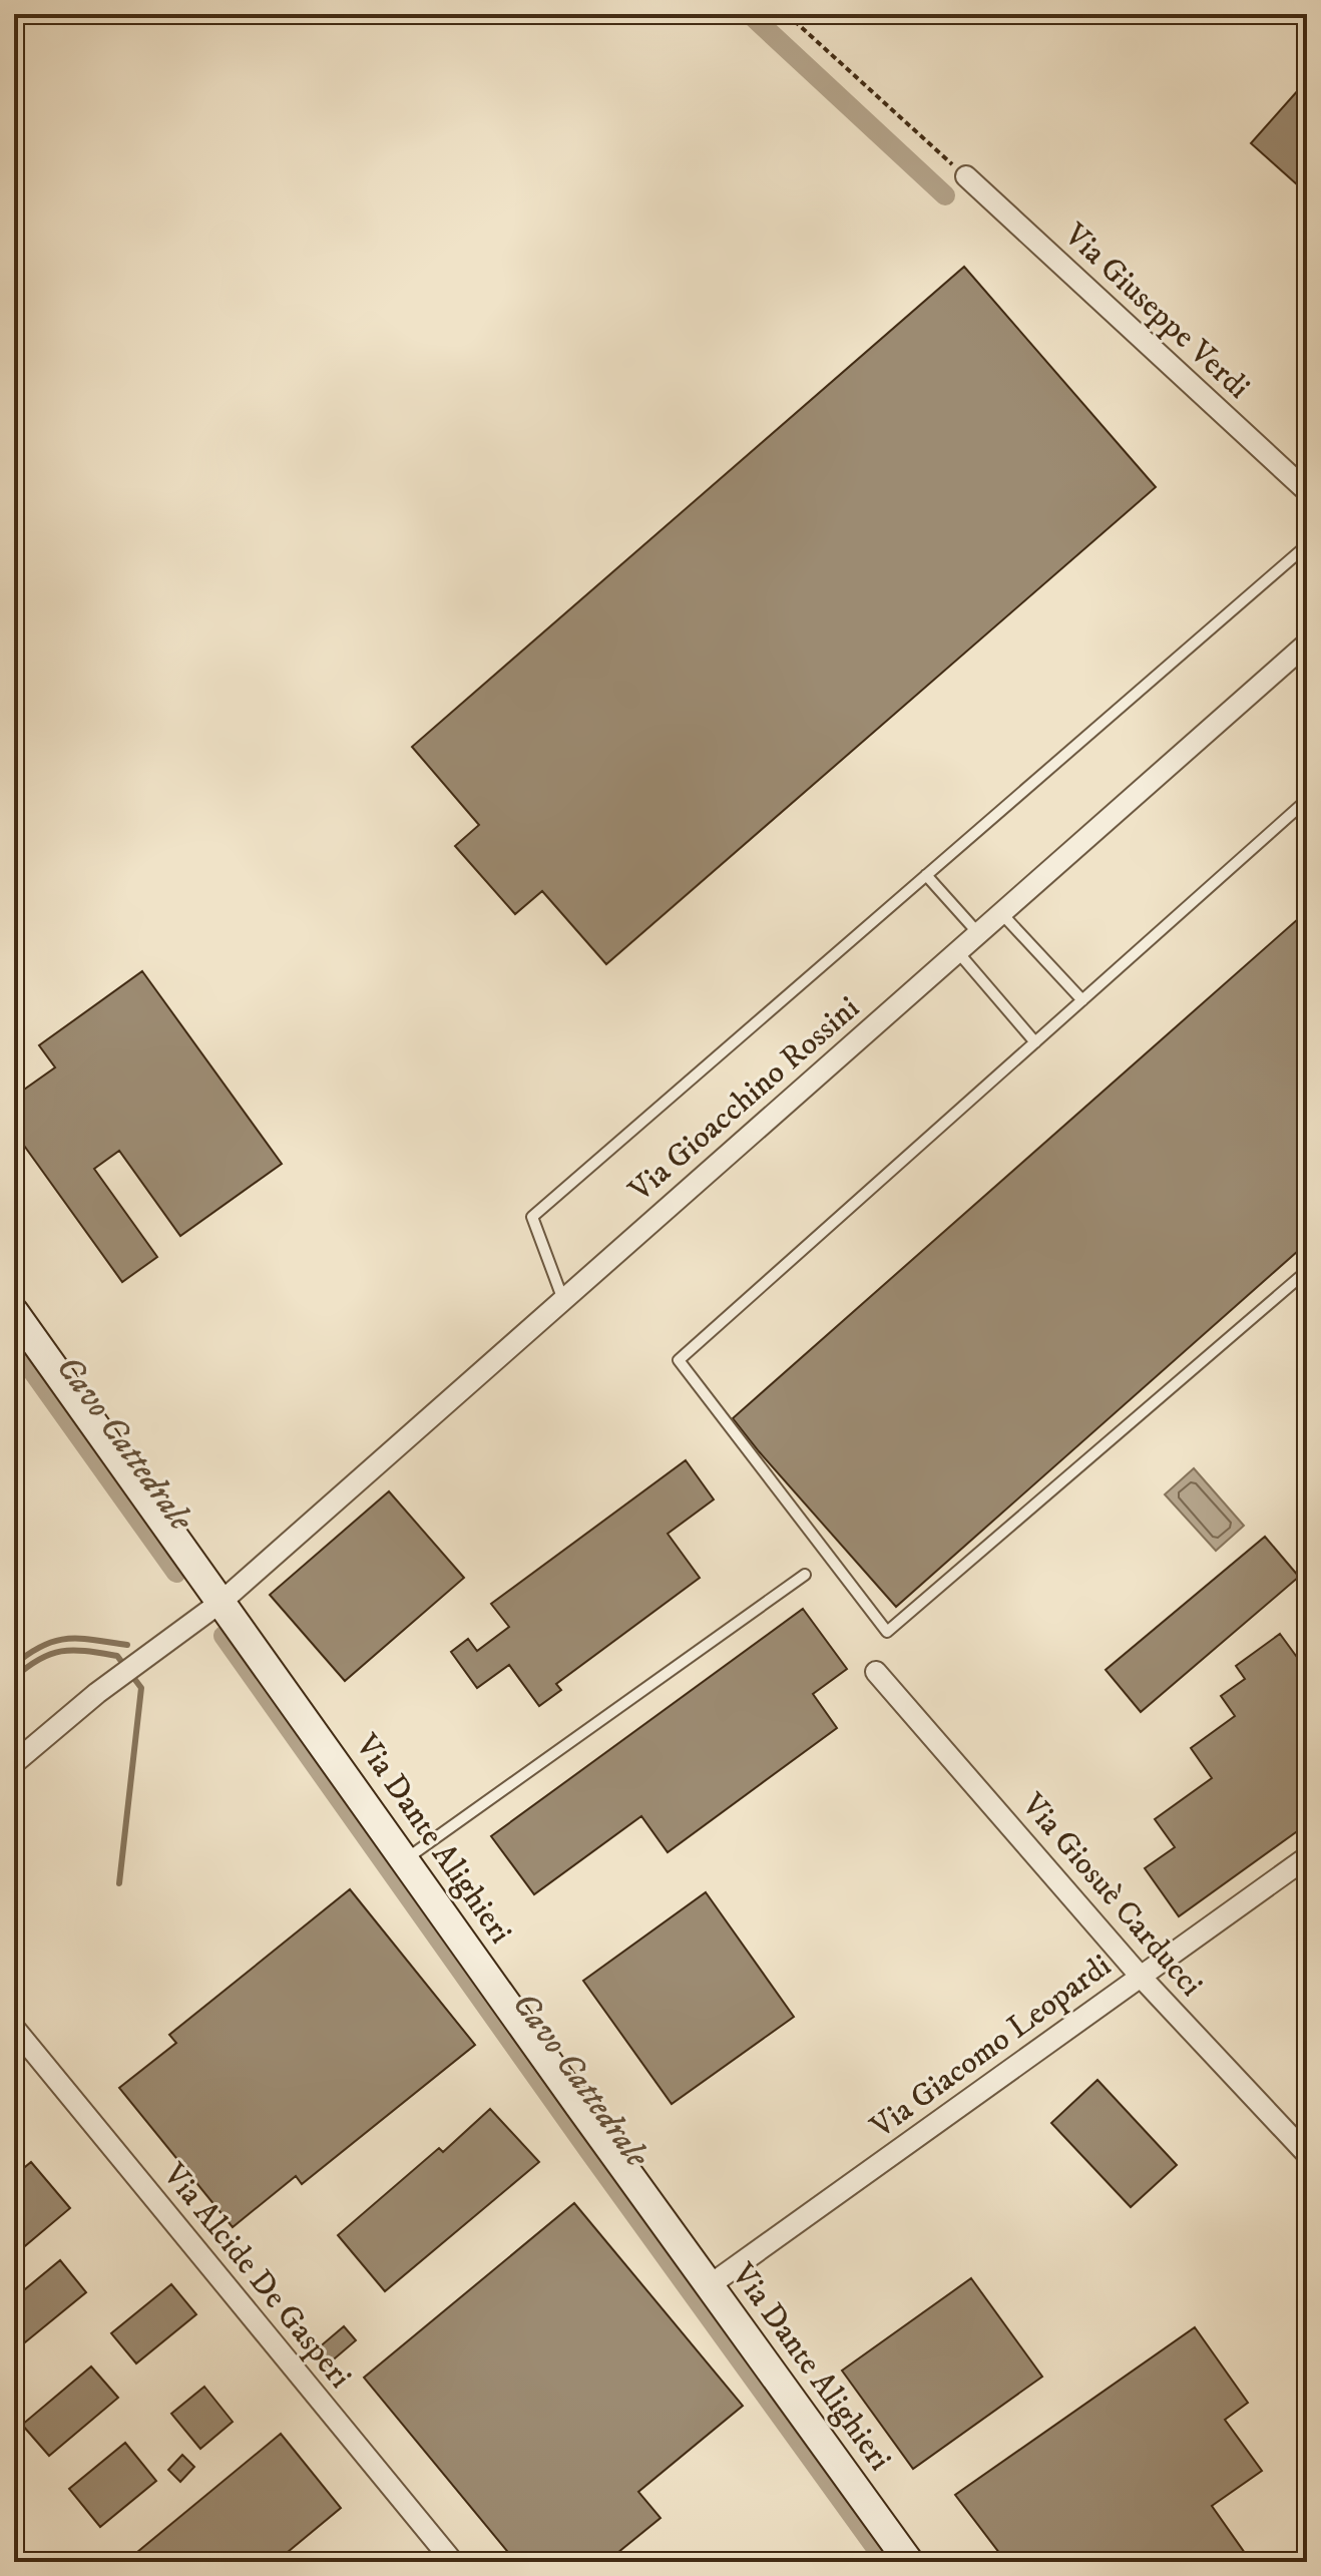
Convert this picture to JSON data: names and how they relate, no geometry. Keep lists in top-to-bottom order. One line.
{"streets":{"main road":["Via Dante Alighieri"],"street":["Via Giuseppe Verdi","Via Gioacchino Rossini","Via Giosuè Carducci","Via Giacomo Leopardi","Via Alcide De Gasperi"]},"crossings":[["Via Gioacchino Rossini","Via Dante Alighieri"],["Via Dante Alighieri","Via Giacomo Leopardi"],["Via Giosuè Carducci","Via Giacomo Leopardi"]],"water":["Cavo Cattedrale"]}
